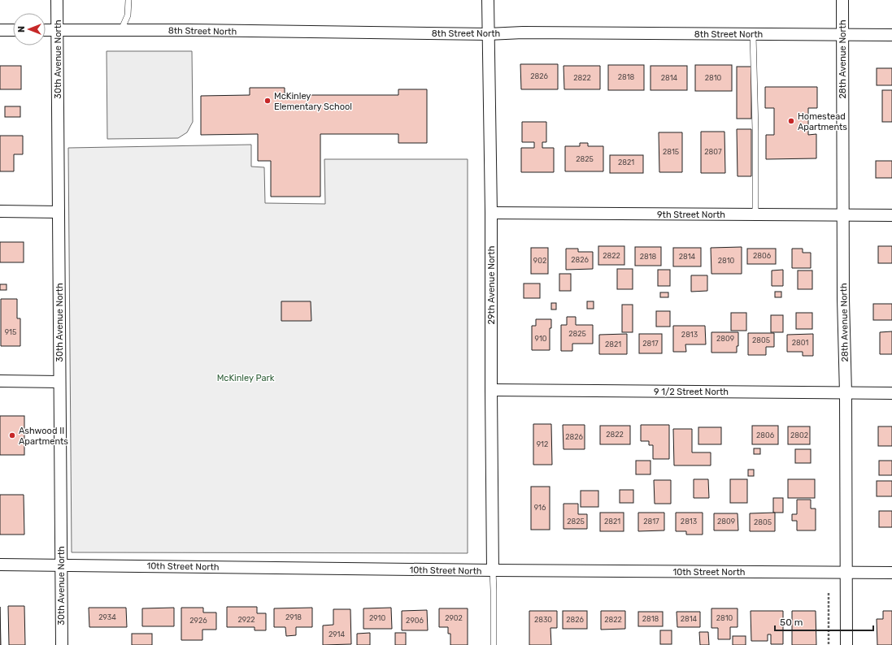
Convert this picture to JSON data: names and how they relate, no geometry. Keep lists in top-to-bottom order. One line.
{"streets":{"street":["8th Street North","30th Avenue North","28th Avenue North","9th Street North","29th Avenue North","9 1/2 Street North","10th Street North"]},"crossings":[["8th Street North","30th Avenue North"],["8th Street North","28th Avenue North"],["8th Street North","29th Avenue North"],["30th Avenue North","10th Street North"],["28th Avenue North","9th Street North"],["28th Avenue North","9 1/2 Street North"],["28th Avenue North","10th Street North"],["9th Street North","29th Avenue North"],["29th Avenue North","9 1/2 Street North"],["29th Avenue North","10th Street North"]],"parks":["McKinley Park"],"places":["McKinley Elementary School","Homestead Apartments","Ashwood II Apartments"],"house_numbers":["2826","2818","2822","2814","2810","2815","2807","2825","2821","2822","2806","2818","2814","2826","902","2810","915","2825","2813","910","2809","2805","2801","2817","2821","2822","2806","2802","2826","912","916","2825","2821","2817","2813","2809","2805","2934","2918","2910","2902","2810","2818","2814","2922","2830","2826","2822","2926","2906","2914"],"scale_bar":"50 m","north":"left"}
